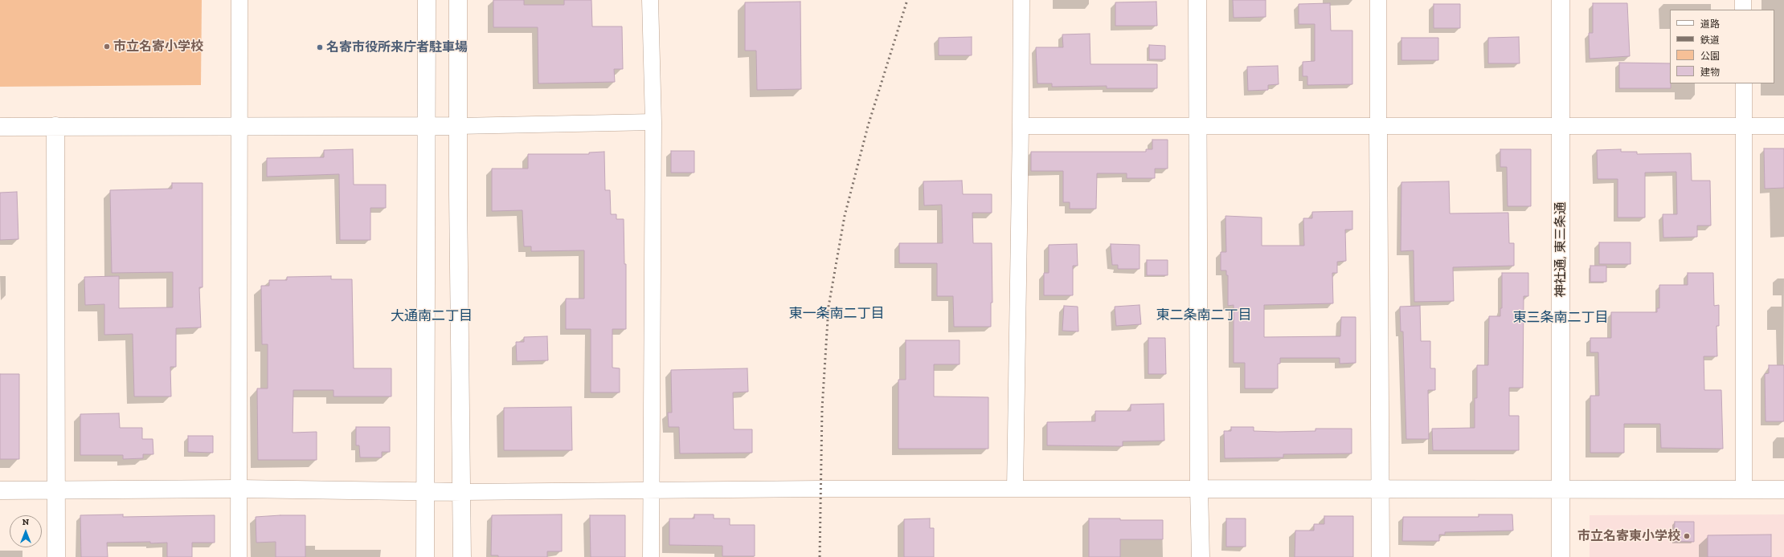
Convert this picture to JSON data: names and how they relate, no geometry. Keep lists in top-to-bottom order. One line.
{"streets":{"street":["神社通, 東三条通"]},"districts":["東一条南二丁目","東二条南二丁目","大通南二丁目","東三条南二丁目"],"places":["市立名寄小学校","名寄市役所来庁者駐車場","市立名寄東小学校"],"legend":["道路","鉄道","公園","建物"],"north":"top"}
